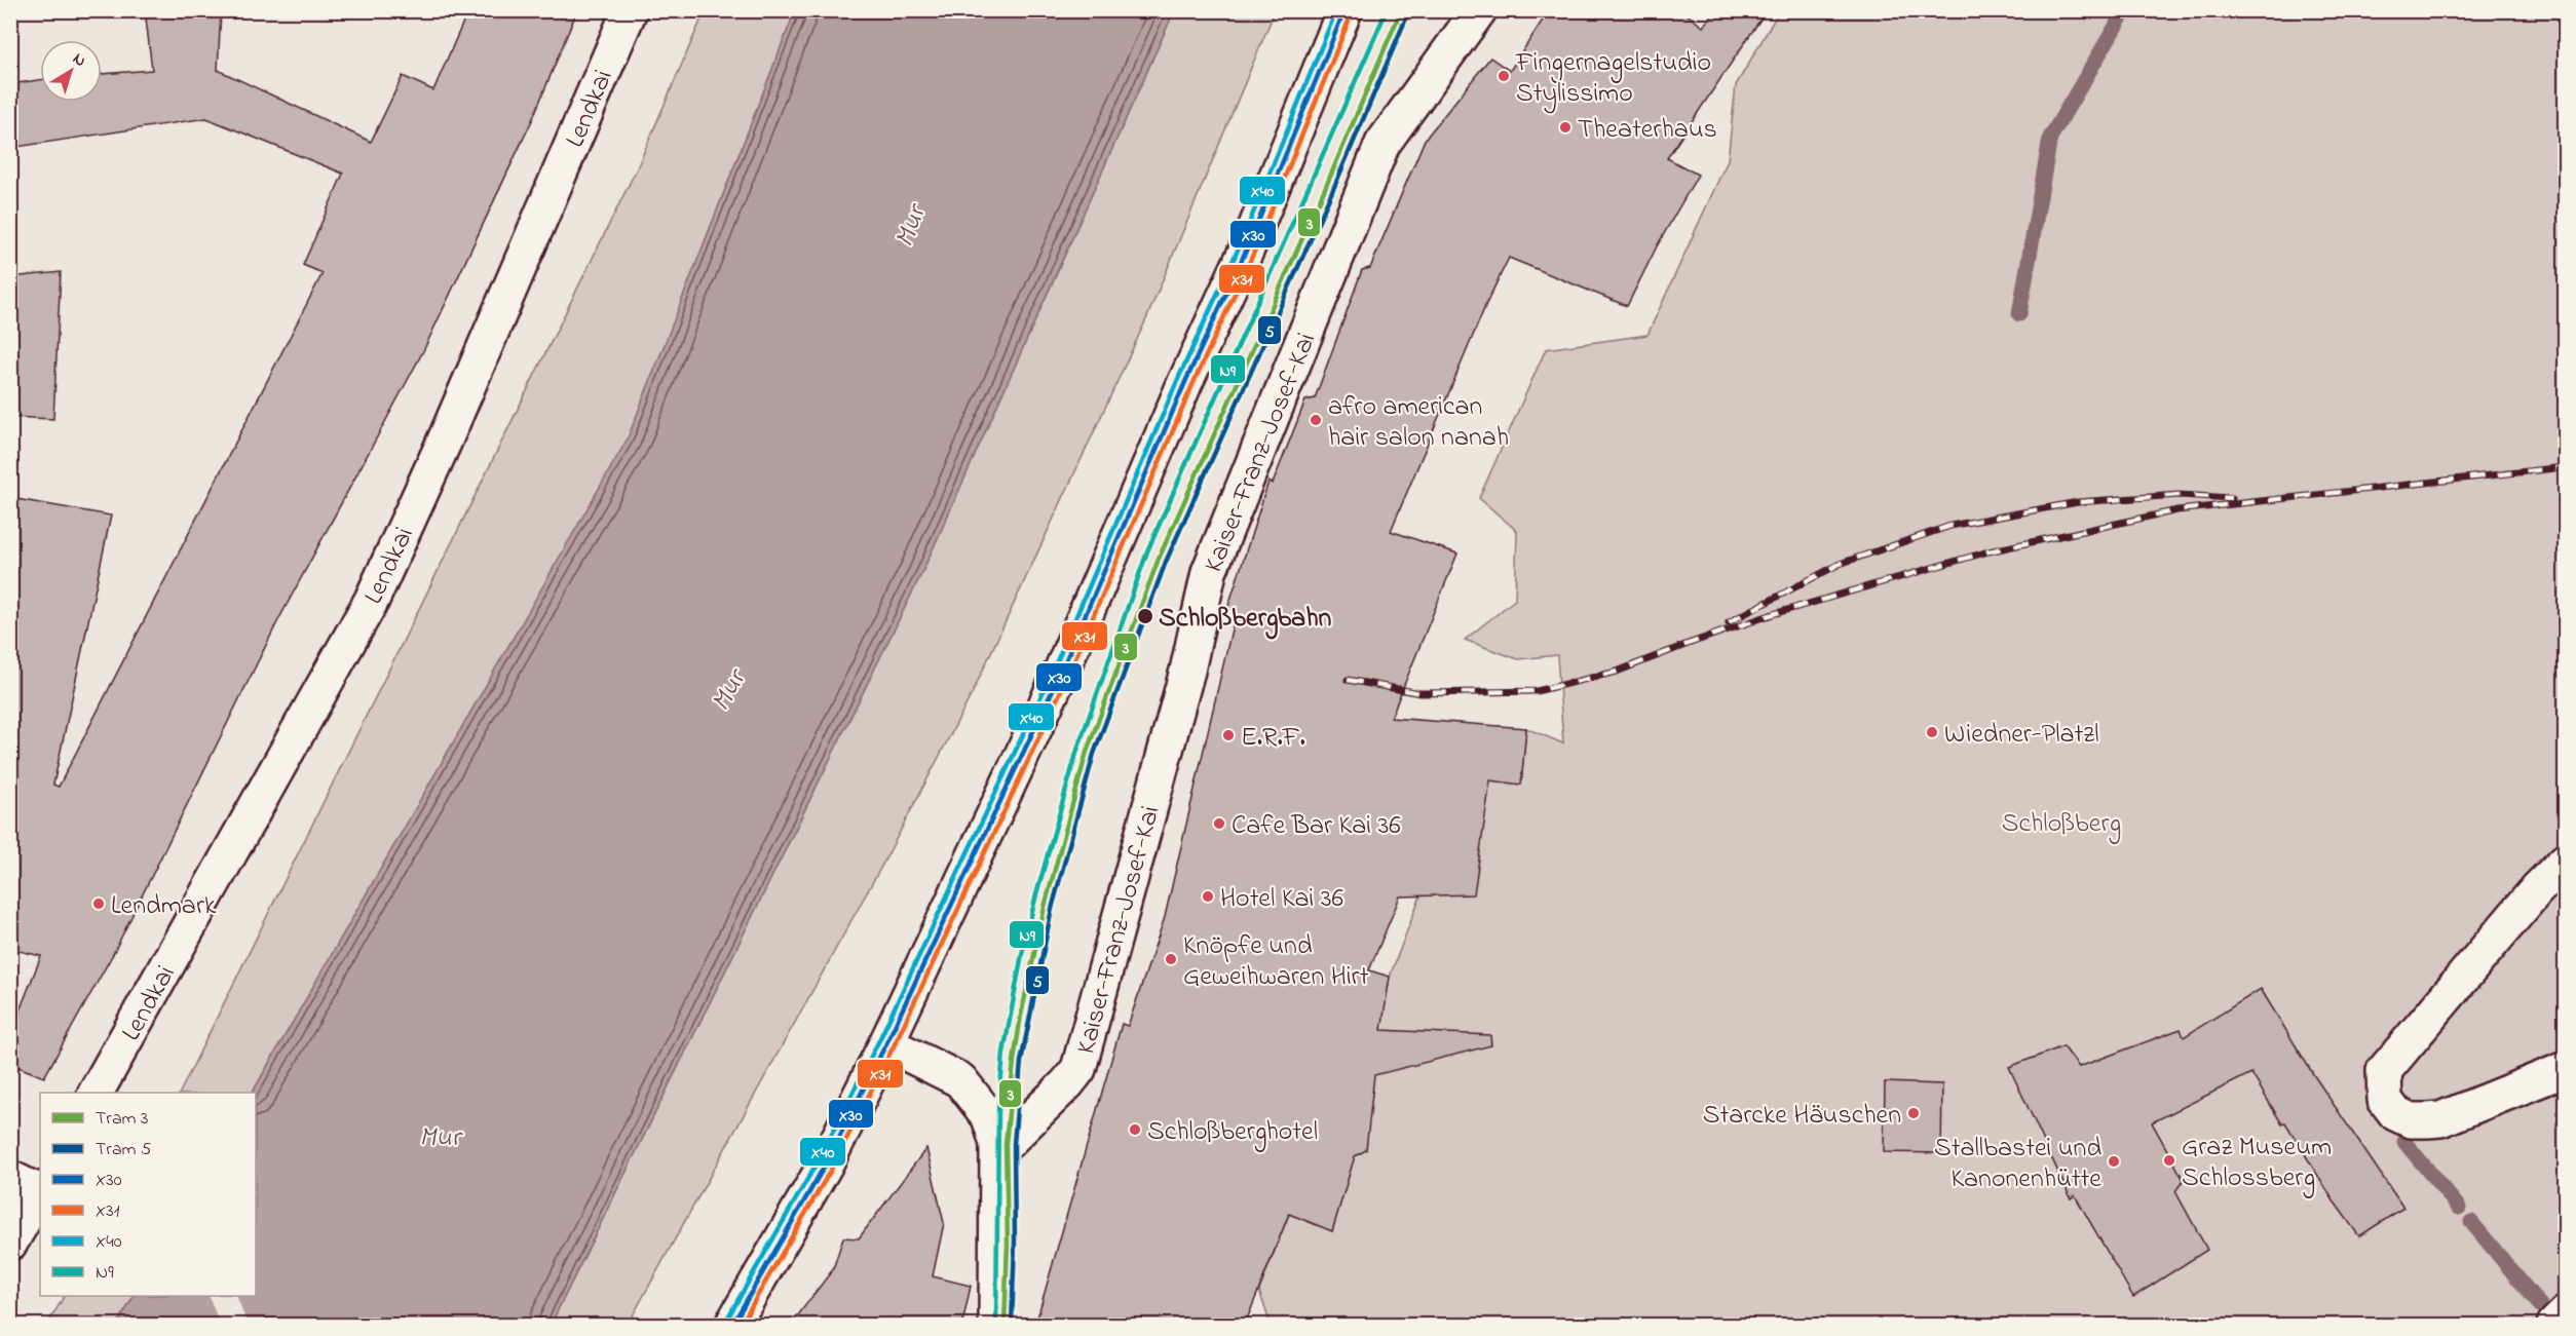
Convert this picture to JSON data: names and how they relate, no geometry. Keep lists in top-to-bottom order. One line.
{"streets":{"main road":["Lendkai","Kaiser-Franz-Josef-Kai"]},"water":["Mur"],"parks":["Schloßberg"],"places":["Fingernagelstudio Stylissimo","Theaterhaus","afro american hair salon nanah","Schloßbergbahn","Wiedner-Platzl","E.R.F.","Cafe Bar Kai 36","Hotel Kai 36","Lendmark","Knöpfe und Geweihwaren Hirt","Starcke Häuschen","Schloßberghotel","Graz Museum Schlossberg","Stallbastei und Kanonenhütte"],"lines":["tram line 3","transit line X30","transit line X40","transit line N9","tram line 5","transit line X31"],"legend":["Tram 3","Tram 5","X30","X31","X40","N9"],"north":"top right"}
